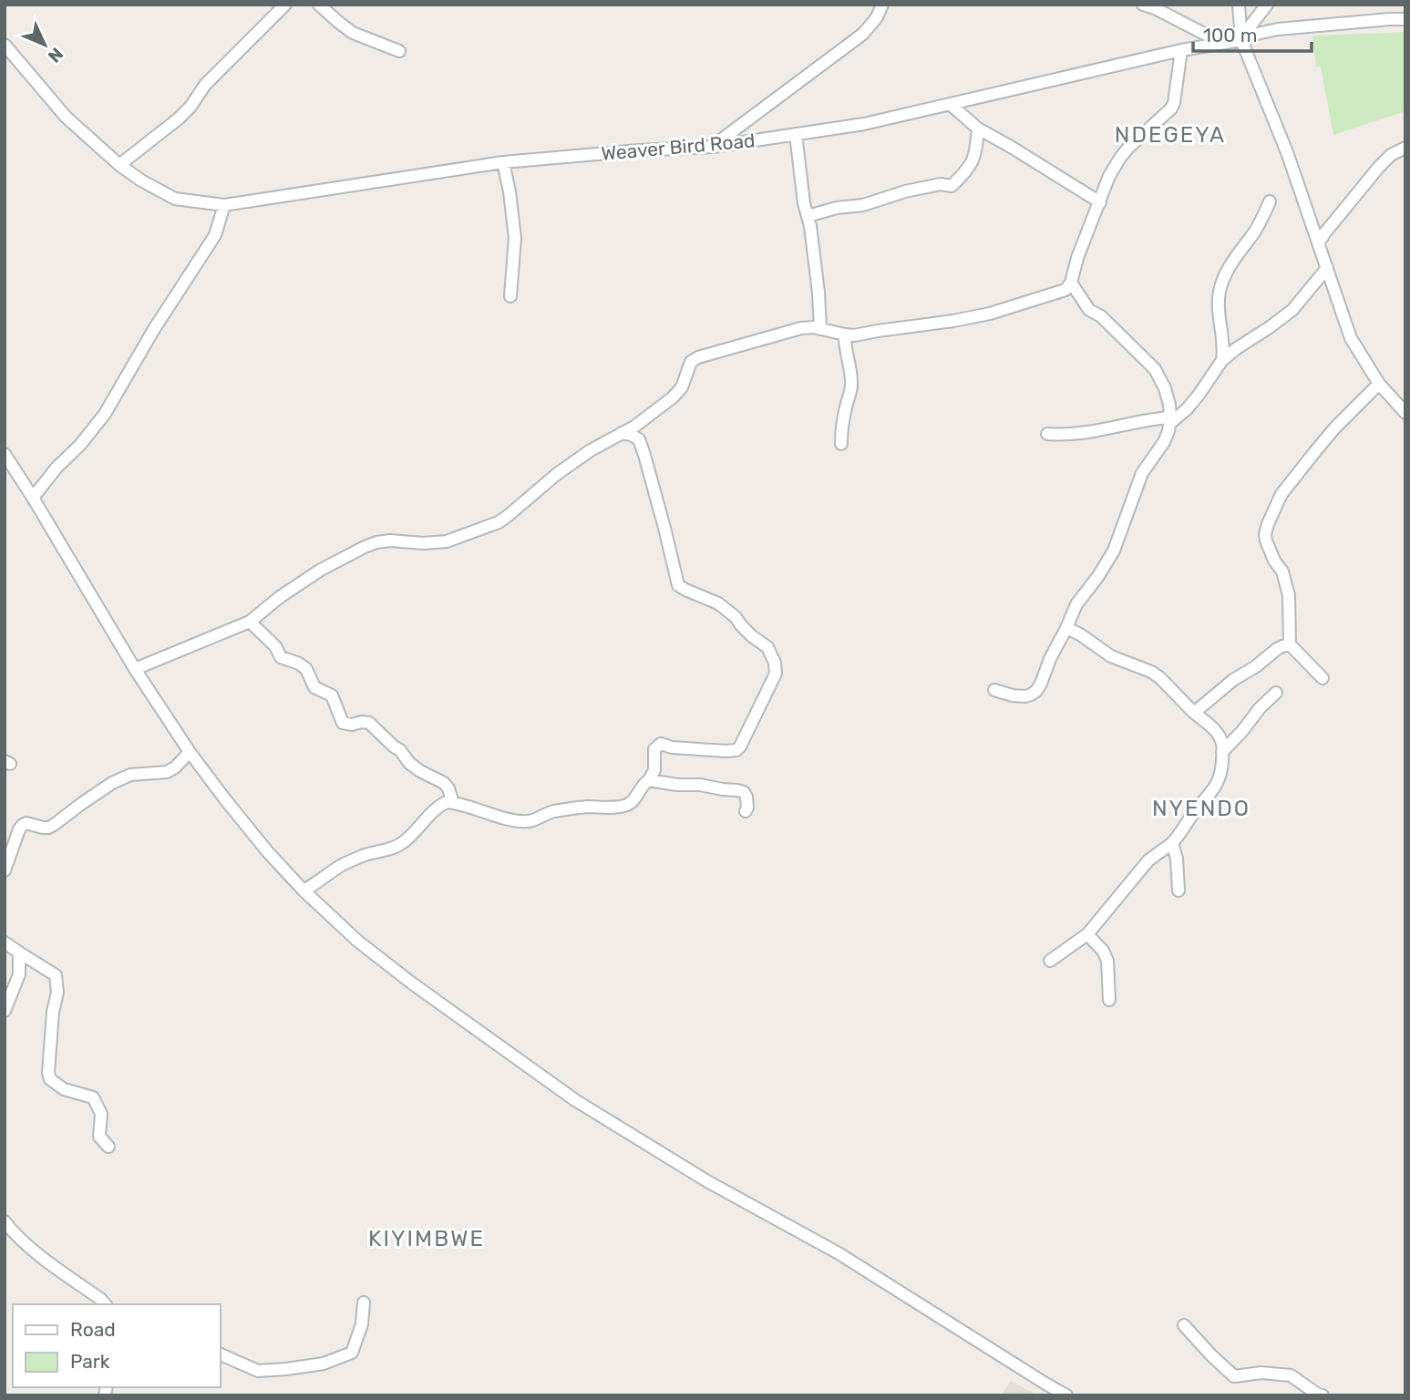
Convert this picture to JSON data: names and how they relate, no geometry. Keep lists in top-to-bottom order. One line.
{"streets":{"street":["Weaver Bird Road"]},"districts":["NDEGEYA","NYENDO","KIYIMBWE"],"legend":["Road","Park"],"scale_bar":"100 m","north":"bottom right"}
